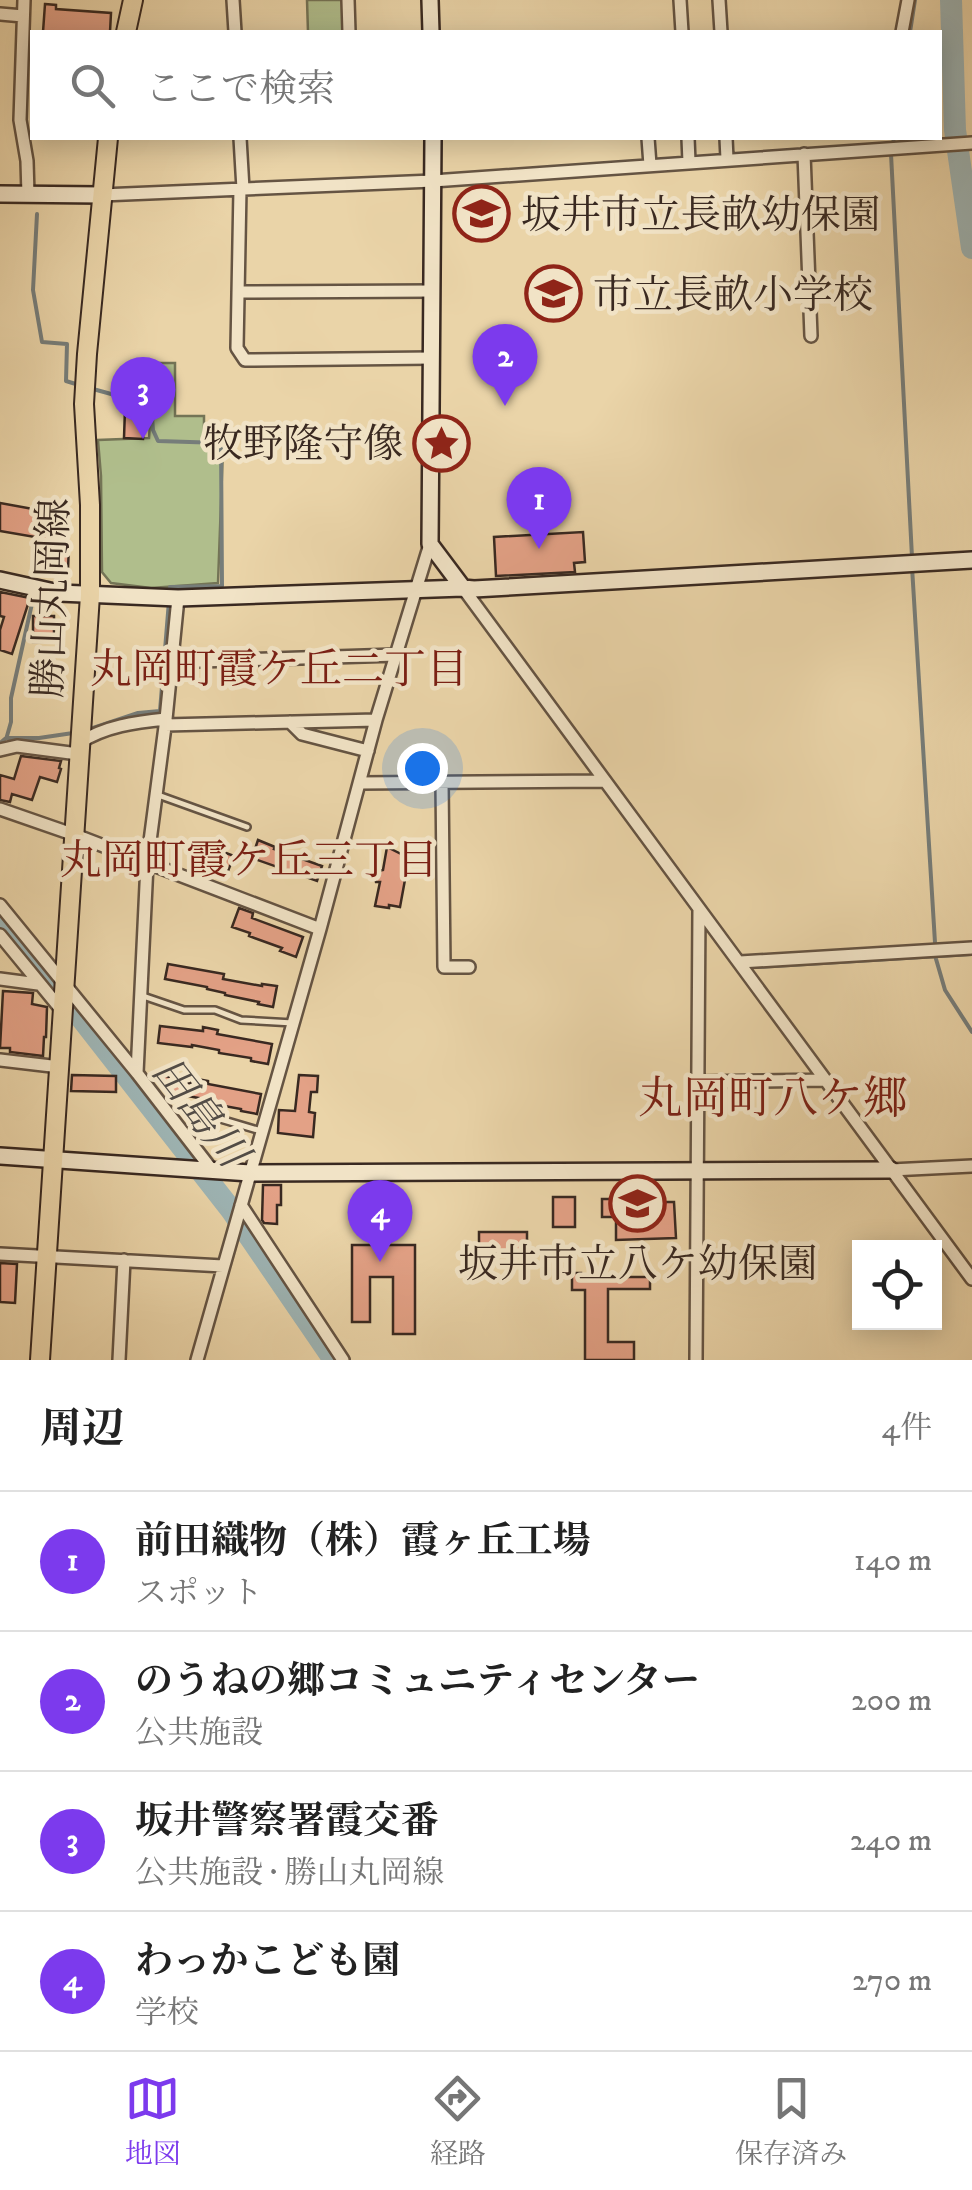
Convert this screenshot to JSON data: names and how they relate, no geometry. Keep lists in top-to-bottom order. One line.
{"streets":{"main road":["勝山丸岡線"]},"districts":["丸岡町霞ケ丘二丁目","丸岡町霞ケ丘三丁目","丸岡町八ケ郷"],"water":["田島川"],"places":{"school or university":["坂井市立長畝幼保園","市立長畝小学校","坂井市立八ケ幼保園"],"place":["牧野隆守像"]},"page":{"search":"ここで検索","pins":["2","3","1","4"],"heading":["周辺","4件"],"list":[{"mark":"1","name":"前田織物（株）霞ヶ丘工場","note":"スポット","value":"140 m"},{"mark":"2","name":"のうねの郷コミュニティセンター","note":"公共施設","value":"200 m"},{"mark":"3","name":"坂井警察署霞交番","note":"公共施設 · 勝山丸岡線","value":"240 m"},{"mark":"4","name":"わっかこども園","note":"学校","value":"270 m"}],"nav":["地図","経路","保存済み"]}}
